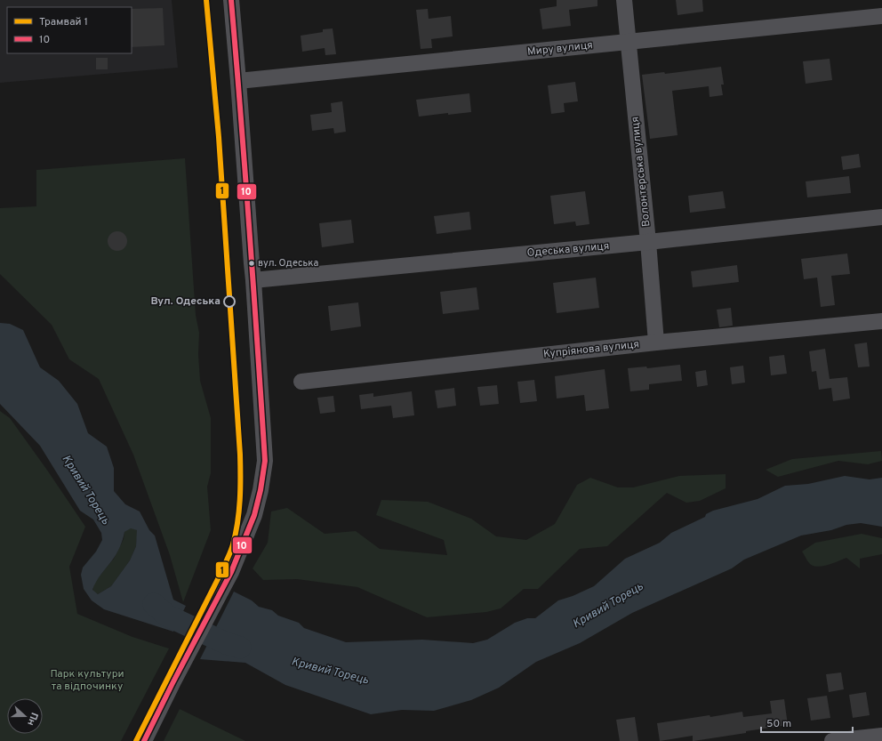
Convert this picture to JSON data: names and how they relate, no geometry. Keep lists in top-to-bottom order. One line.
{"streets":{"street":["Миру вулиця","Волонтерська вулиця","Одеська вулиця","Купріянова вулиця"]},"crossings":[["Миру вулиця","Волонтерська вулиця"],["Волонтерська вулиця","Одеська вулиця"],["Волонтерська вулиця","Купріянова вулиця"]],"water":["Кривий Торець"],"parks":["Парк культури та відпочинку"],"places":["вул. Одеська","Вул. Одеська"],"lines":["tram line 1","transit line 10"],"legend":["Трамвай 1","10"],"scale_bar":"50 m","north":"right"}
